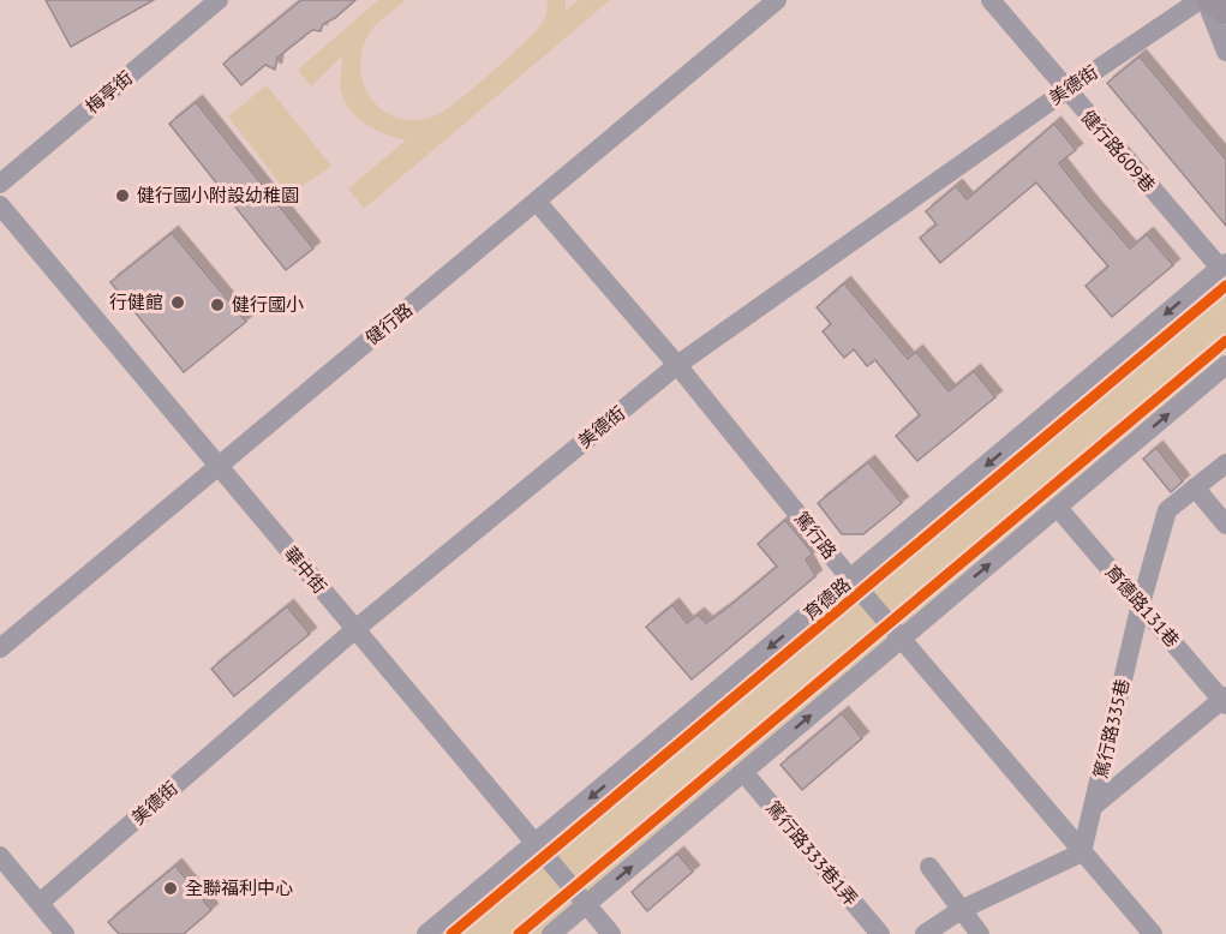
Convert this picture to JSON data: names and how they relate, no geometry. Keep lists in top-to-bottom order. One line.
{"streets":{"street":["美德街","梅亭街","健行路609巷","健行路","篤行路","華中街","育德路","育德路131巷","篤行路335巷","篤行路333巷1弄"]},"crossings":[["美德街","健行路609巷"],["美德街","篤行路"],["美德街","華中街"],["健行路609巷","育德路"],["健行路","篤行路"],["健行路","華中街"],["篤行路","育德路"],["篤行路","篤行路335巷"],["華中街","育德路"],["育德路131巷","篤行路335巷"]],"places":["健行國小附設幼稚園","行健館","健行國小","全聯福利中心"]}
